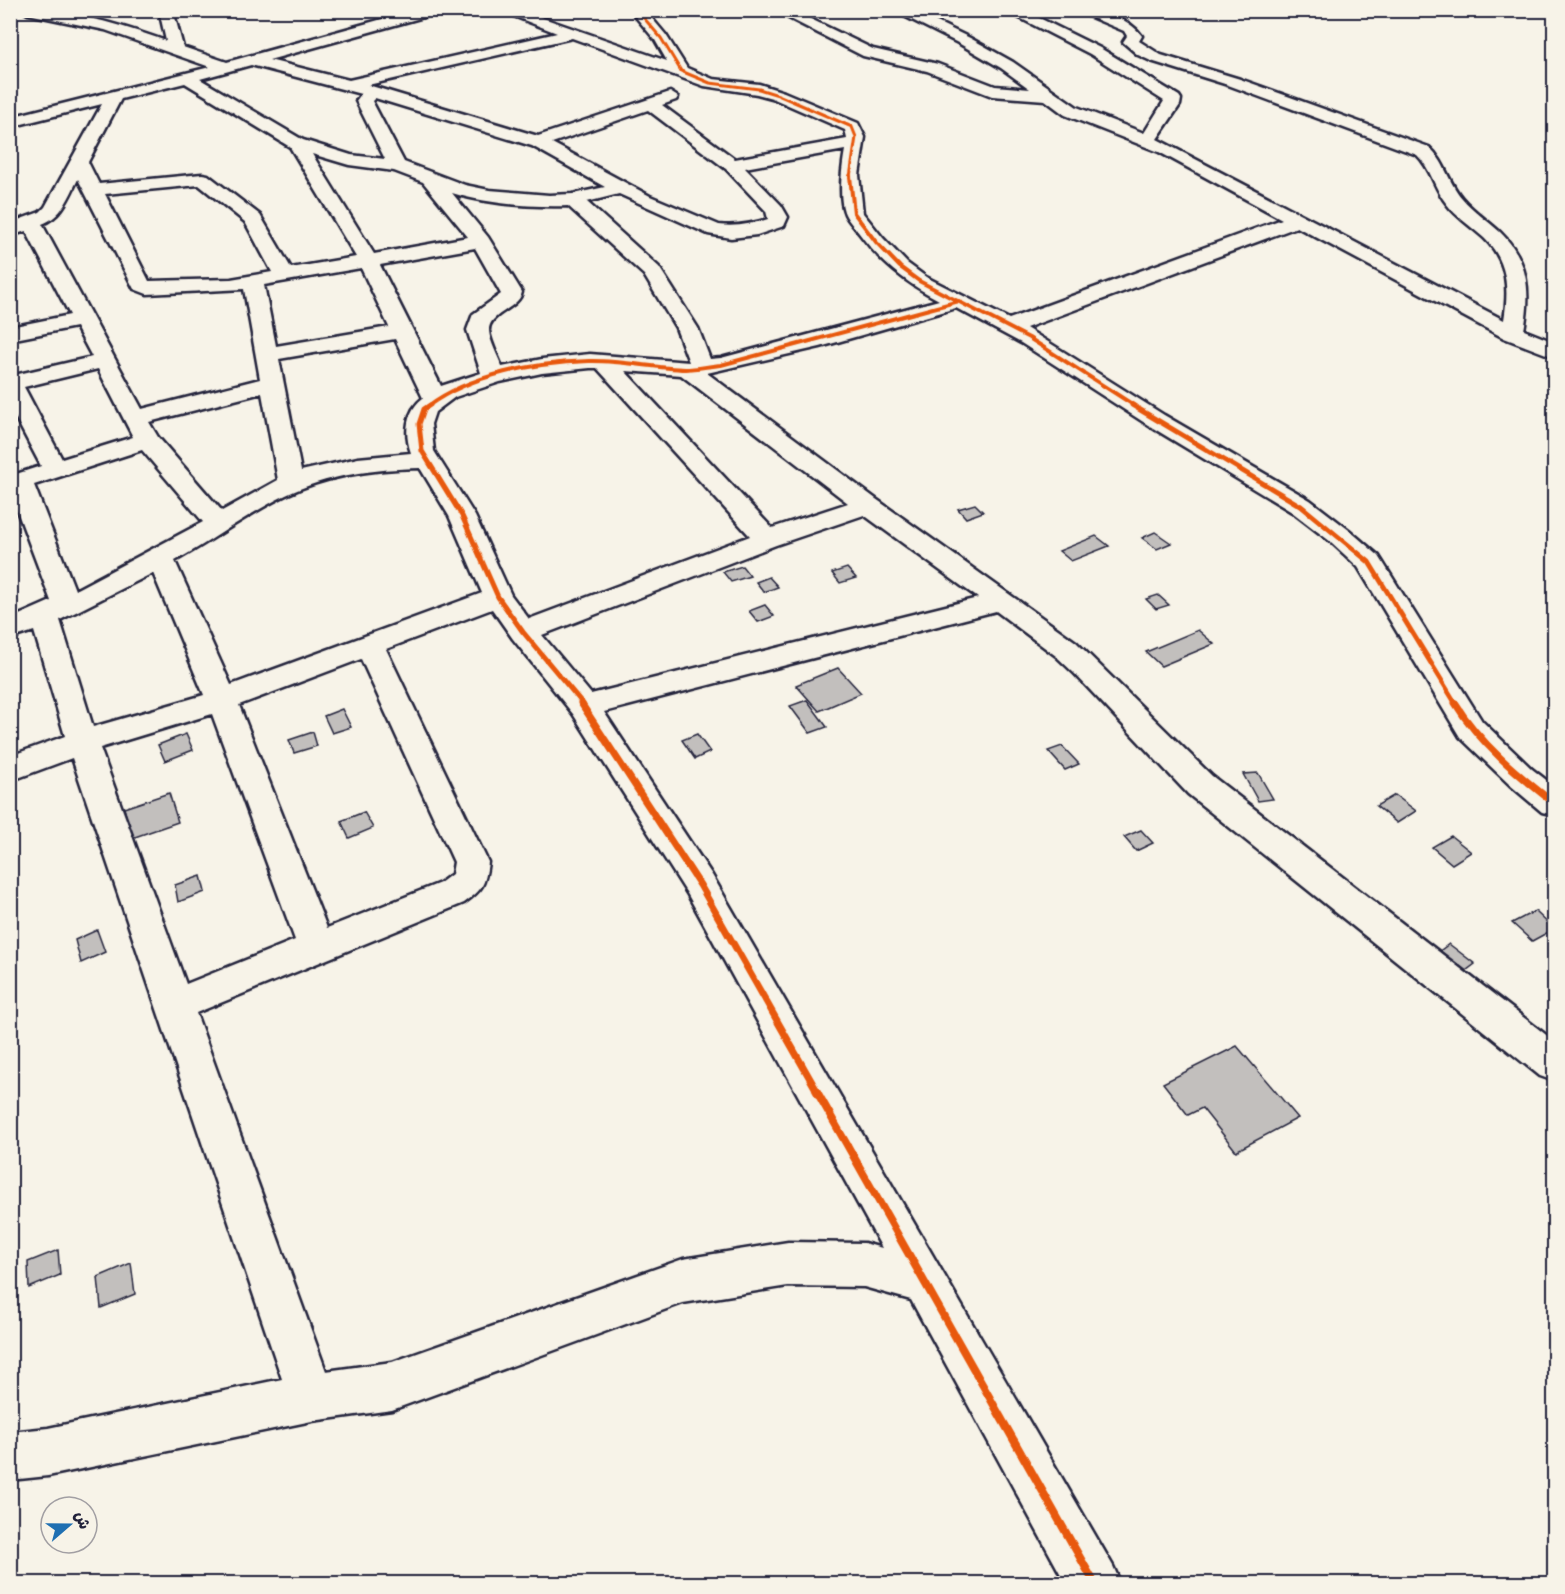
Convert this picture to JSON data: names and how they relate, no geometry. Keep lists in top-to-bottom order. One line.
{"north":"right"}
